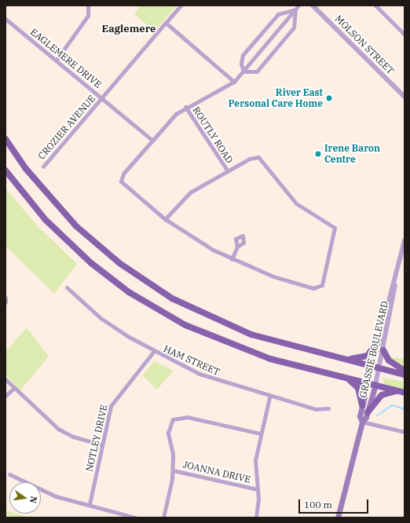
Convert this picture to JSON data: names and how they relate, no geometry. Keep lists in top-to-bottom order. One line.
{"streets":{"main road":["GRASSIE BOULEVARD"],"street":["MOLSON STREET","EAGLEMERE DRIVE","CROZIER AVENUE","ROUTLY ROAD","HAM STREET","NOTLEY DRIVE","JOANNA DRIVE"]},"crossings":[["EAGLEMERE DRIVE","CROZIER AVENUE"],["HAM STREET","NOTLEY DRIVE"]],"districts":["Eaglemere"],"places":["River East Personal Care Home","Irene Baron Centre"],"scale_bar":"100 m","north":"right"}
